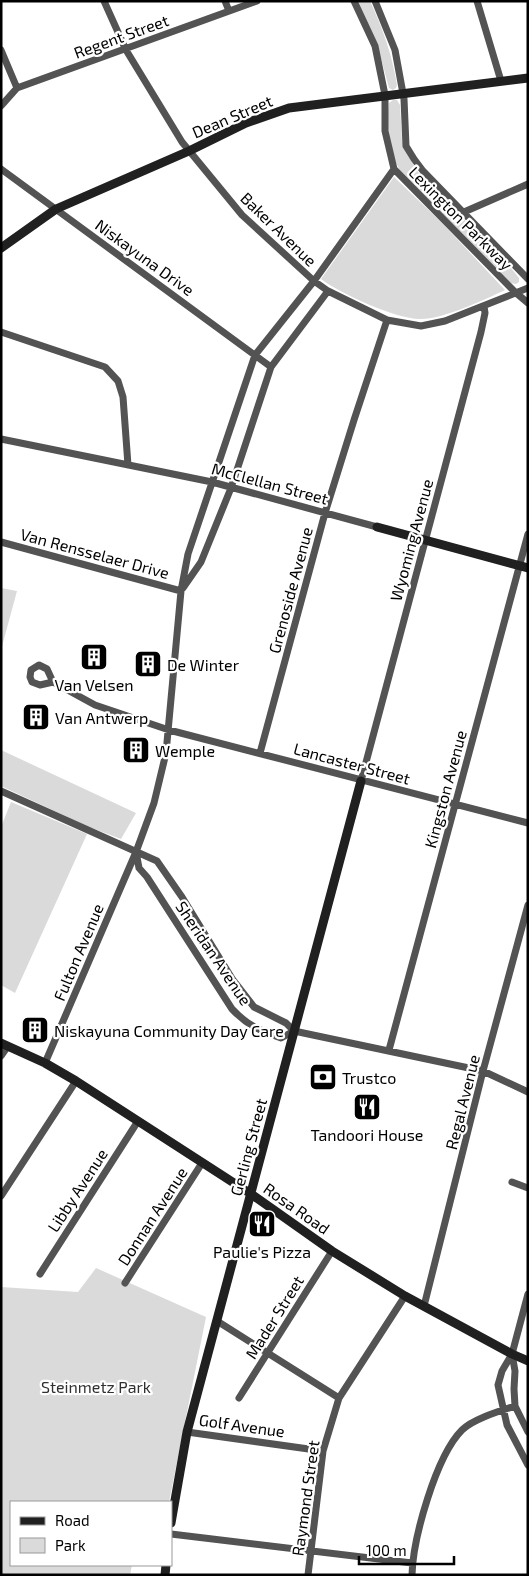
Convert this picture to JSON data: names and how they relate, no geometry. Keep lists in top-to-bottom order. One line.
{"streets":{"street":["Regent Street","Dean Street","Lexington Parkway","Baker Avenue","Niskayuna Drive","McClellan Street","Wyoming Avenue","Van Rensselaer Drive","Grenoside Avenue","Lancaster Street","Kingston Avenue","Fulton Avenue","Sheridan Avenue","Regal Avenue","Gerling Street","Libby Avenue","Rosa Road","Donnan Avenue","Mader Street","Golf Avenue","Raymond Street"]},"crossings":[["Regent Street","Baker Avenue"],["Dean Street","Lexington Parkway"],["Dean Street","Baker Avenue"],["Dean Street","Niskayuna Drive"],["Lexington Parkway","Baker Avenue"],["Lexington Parkway","Fulton Avenue"],["Baker Avenue","Wyoming Avenue"],["Baker Avenue","Grenoside Avenue"],["Baker Avenue","Fulton Avenue"],["Niskayuna Drive","Fulton Avenue"],["McClellan Street","Wyoming Avenue"],["McClellan Street","Grenoside Avenue"],["McClellan Street","Kingston Avenue"],["McClellan Street","Fulton Avenue"],["Wyoming Avenue","Lancaster Street"],["Wyoming Avenue","Gerling Street"],["Van Rensselaer Drive","Fulton Avenue"],["Grenoside Avenue","Lancaster Street"],["Lancaster Street","Kingston Avenue"],["Lancaster Street","Fulton Avenue"],["Lancaster Street","Gerling Street"],["Kingston Avenue","Sheridan Avenue"],["Fulton Avenue","Sheridan Avenue"],["Fulton Avenue","Rosa Road"],["Sheridan Avenue","Regal Avenue"],["Sheridan Avenue","Gerling Street"],["Regal Avenue","Rosa Road"],["Gerling Street","Rosa Road"],["Gerling Street","Golf Avenue"],["Libby Avenue","Rosa Road"],["Rosa Road","Donnan Avenue"],["Rosa Road","Mader Street"],["Rosa Road","Raymond Street"],["Golf Avenue","Raymond Street"]],"parks":["Steinmetz Park"],"places":{"building":["Van Velsen","De Winter","Van Antwerp","Wemple","Niskayuna Community Day Care"],"bank":["Trustco"],"restaurant":["Tandoori House","Paulie's Pizza"]},"legend":["Road","Park"],"scale_bar":"100 m"}
